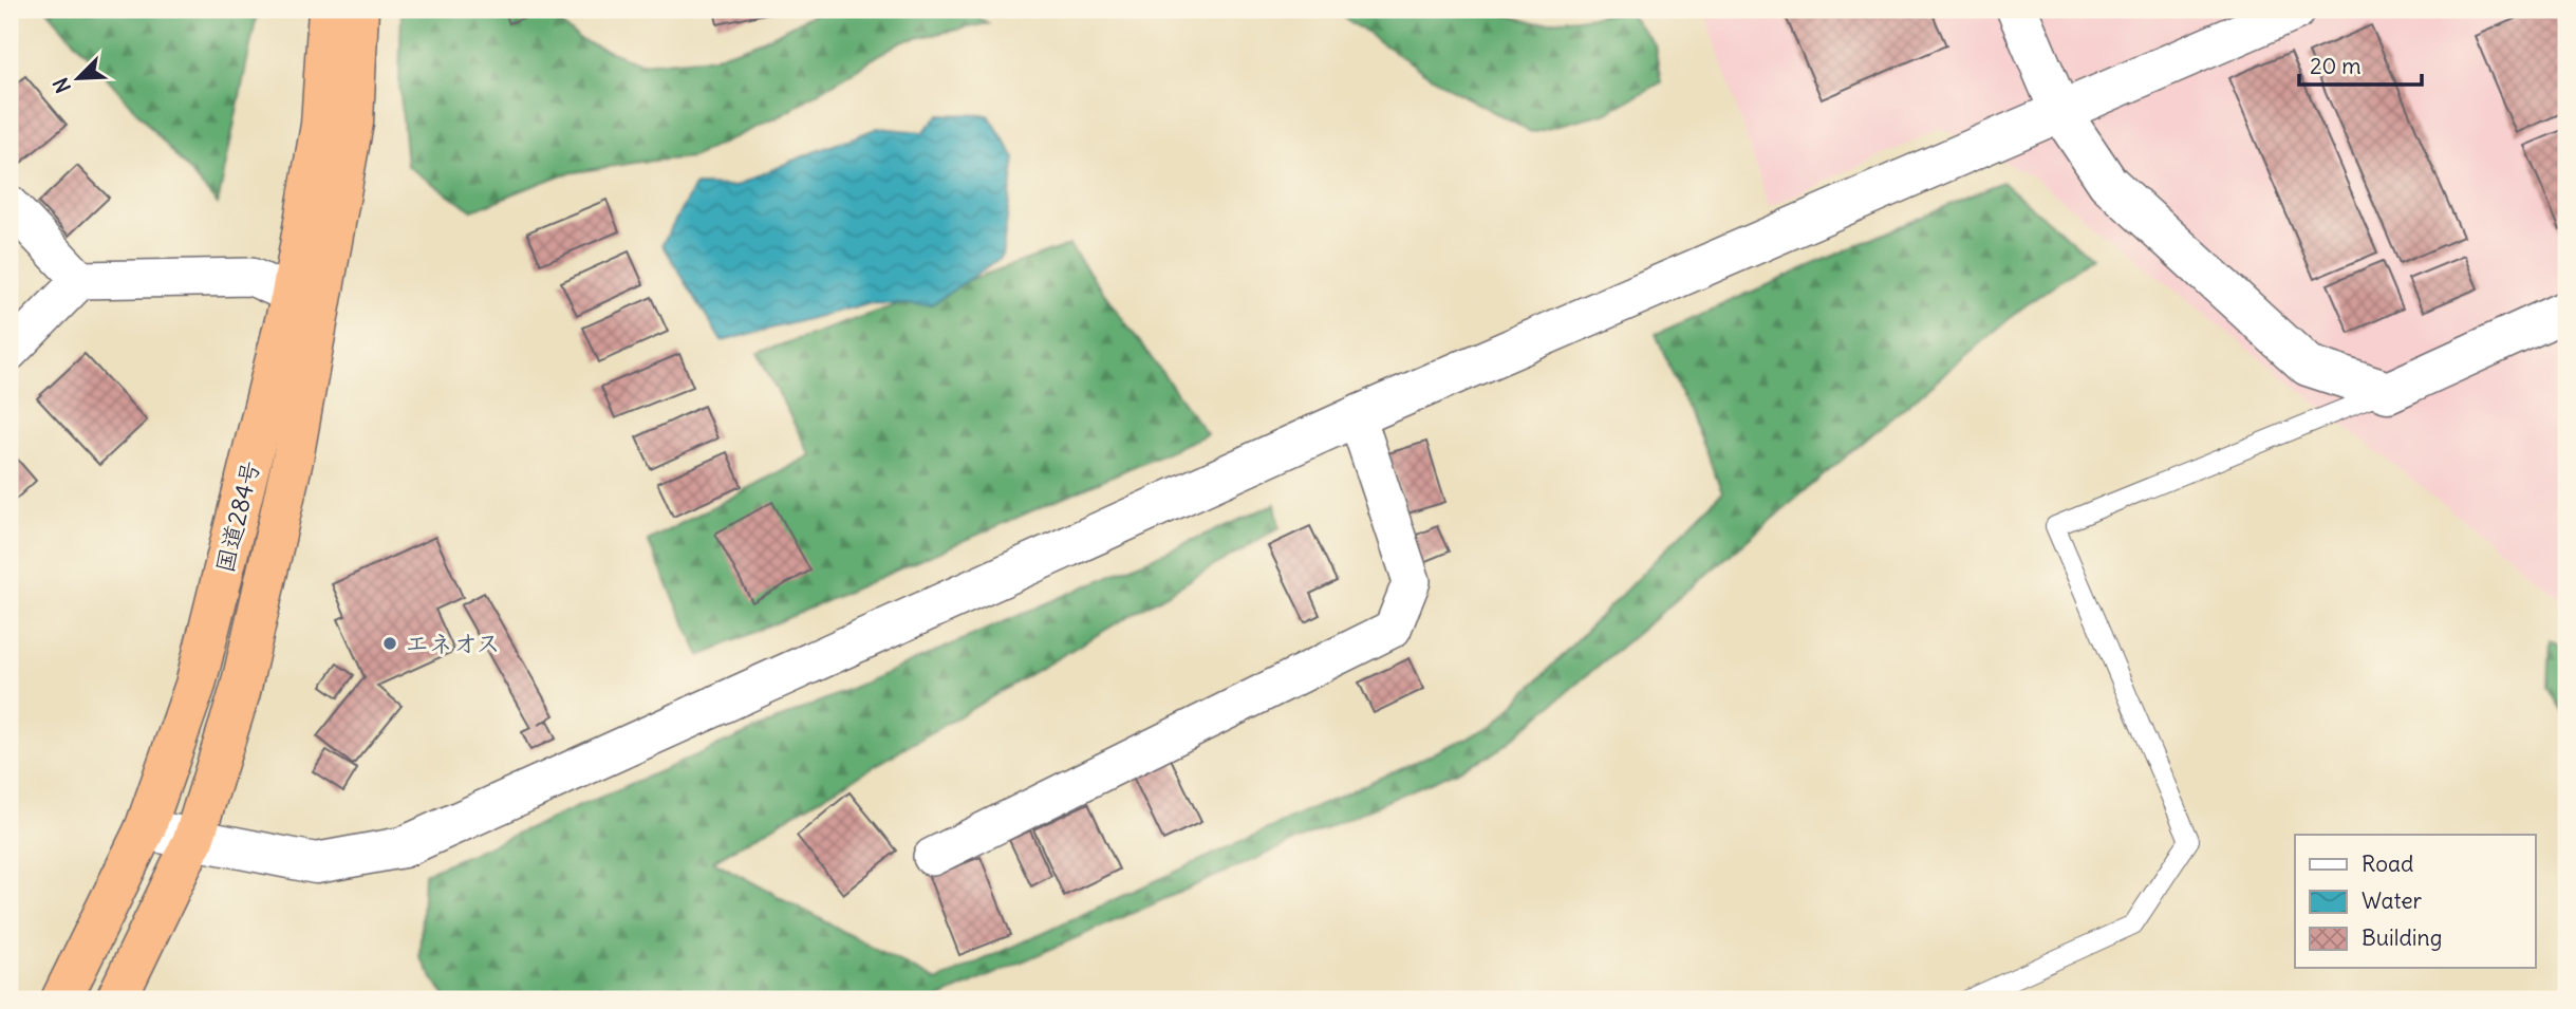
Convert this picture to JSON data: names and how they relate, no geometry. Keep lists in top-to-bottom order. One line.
{"streets":{"highway":["国道284号"]},"places":["エネオス"],"legend":["Road","Water","Building"],"scale_bar":"20 m","north":"bottom left"}
